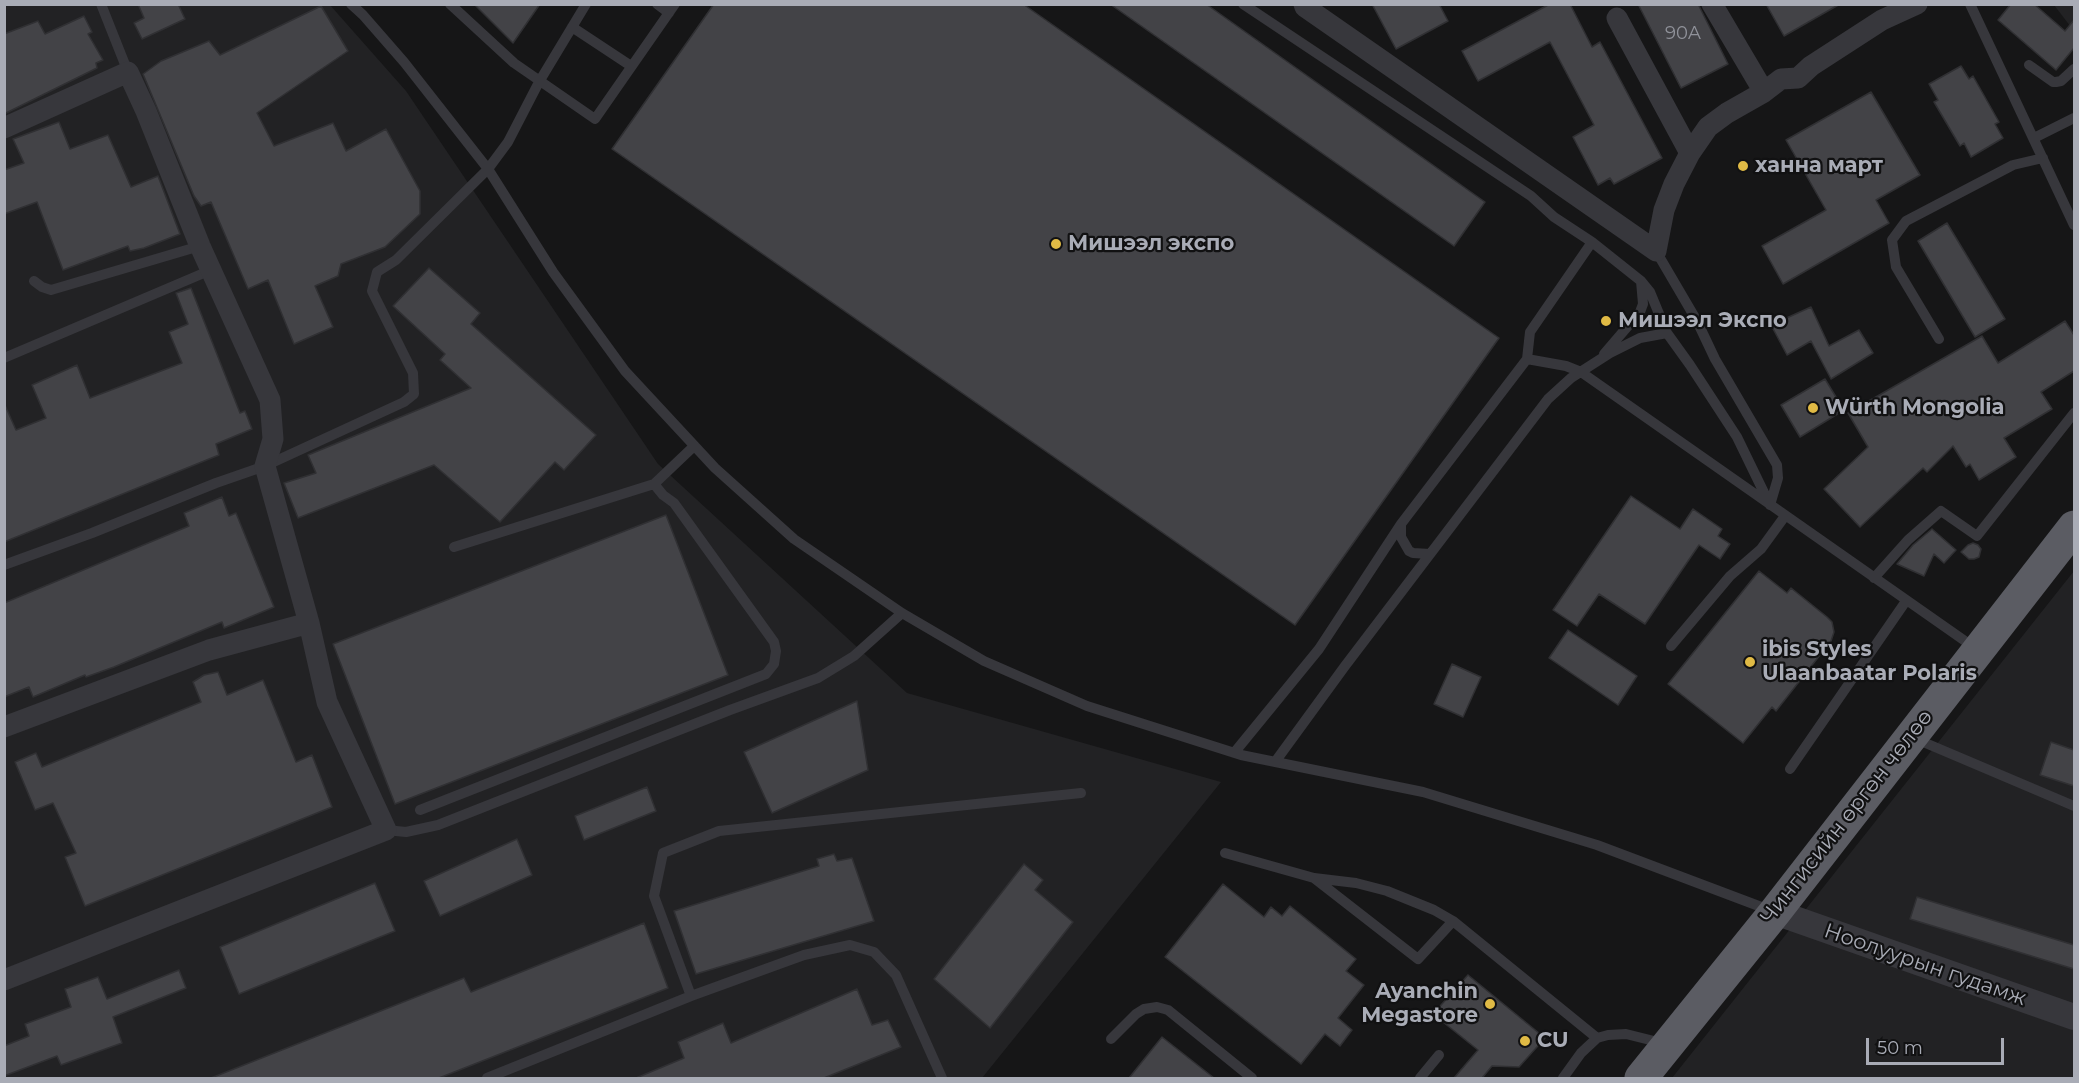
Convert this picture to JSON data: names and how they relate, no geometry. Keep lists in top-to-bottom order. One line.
{"streets":{"highway":["Чингисийн өргөн чөлөө"],"street":["Ноолуурын гудамж"]},"crossings":[["Чингисийн өргөн чөлөө","Ноолуурын гудамж"]],"places":["ханна март","Мишээл экспо","Мишээл Экспо","Würth Mongolia","ibis Styles Ulaanbaatar Polaris","Ayanchin Megastore","CU"],"house_numbers":["90А"],"scale_bar":"50 m"}
